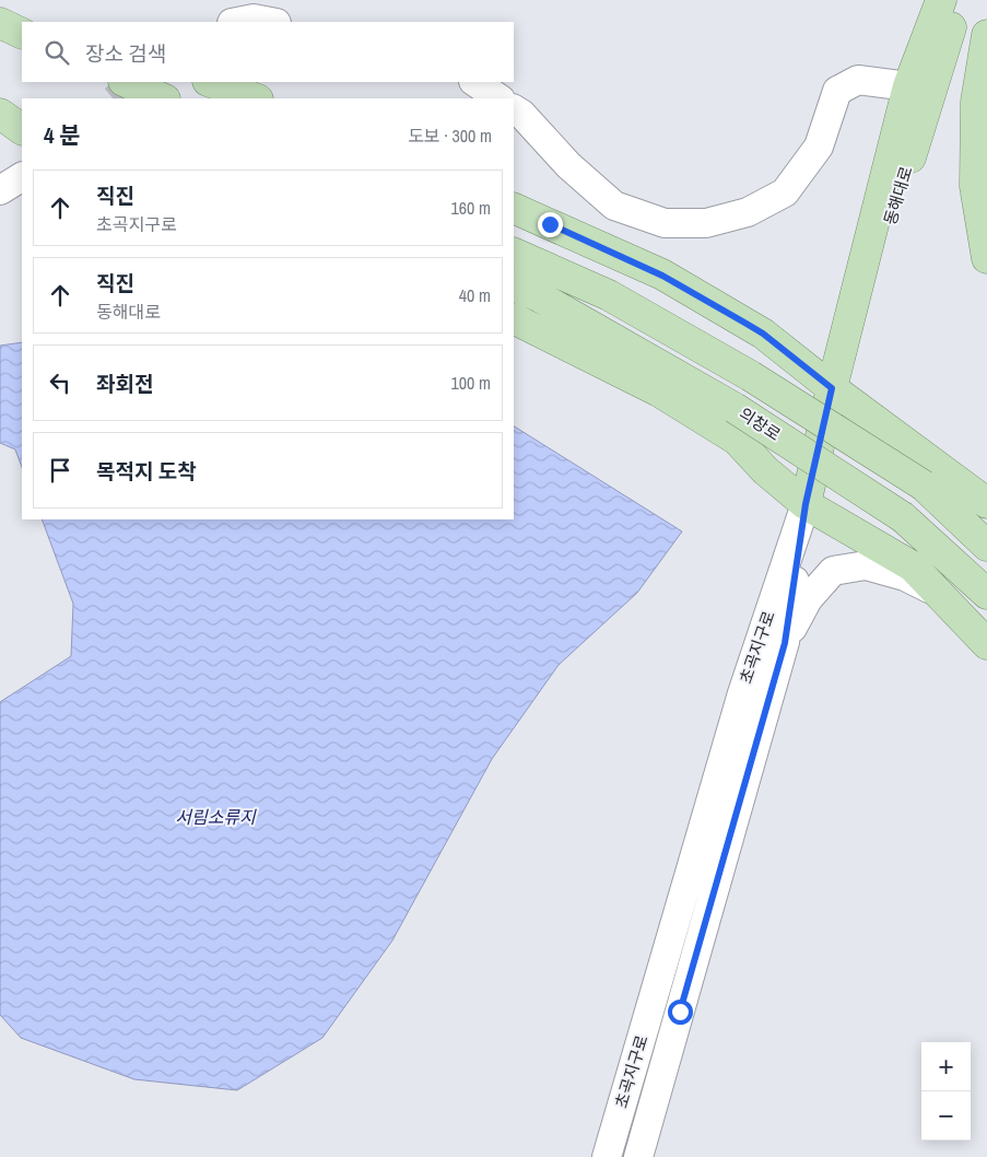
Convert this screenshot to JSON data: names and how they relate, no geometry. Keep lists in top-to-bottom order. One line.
{"streets":{"main road":["동해대로","의창로"],"street":["초곡지구로"]},"crossings":[["동해대로","초곡지구로"]],"water":["서림소류지"],"page":{"search":"장소 검색","heading":["4 분","도보 · 300 m"],"list":[["직진","초곡지구로","160 m"],["직진","동해대로","40 m"],["좌회전","100 m"],"목적지 도착"],"map_buttons":["+","−"]}}
